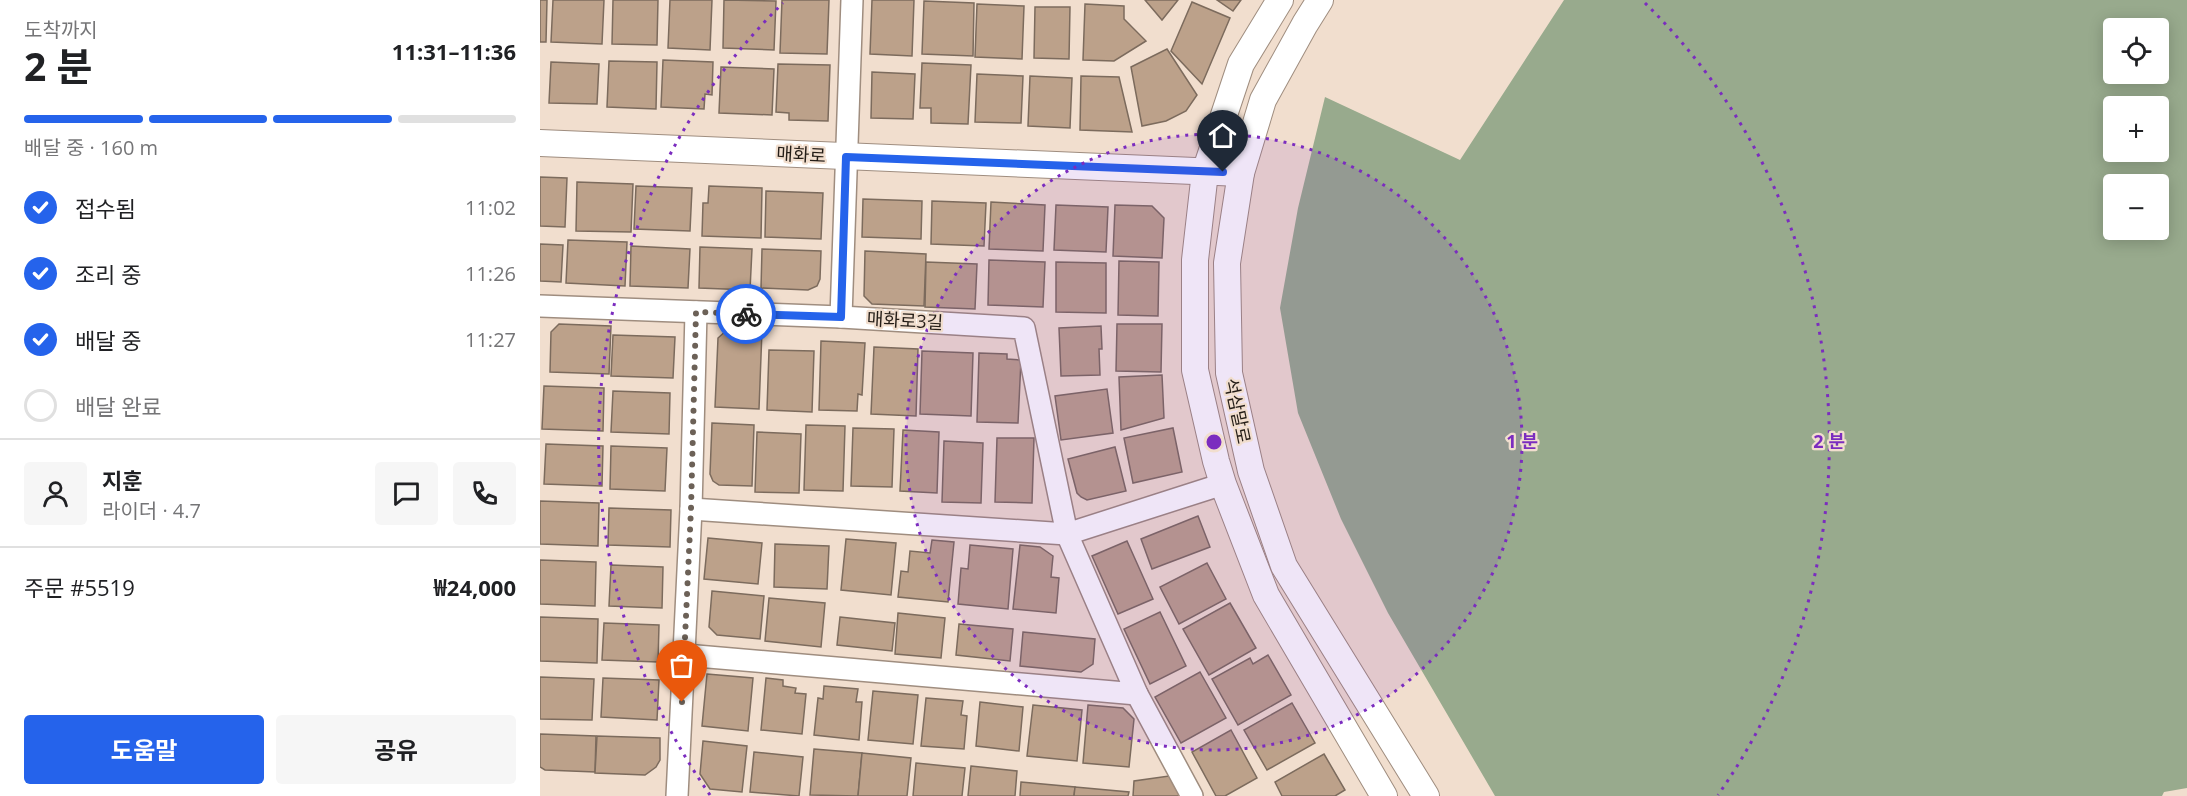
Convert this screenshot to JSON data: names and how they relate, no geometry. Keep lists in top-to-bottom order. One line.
{"streets":{"street":["매화로","매화로3길","석삼말로"]},"crossings":[["매화로","석삼말로"]],"page":{"heading":["2 분","도착까지","11:31–11:36"],"panel":["지훈","라이더 · 4.7","주문 #5519","₩24,000"],"map_buttons":["+","−"],"bar":"배달 중 · 160 m","list":[["접수됨","11:02"],["조리 중","11:26"],["배달 중","11:27"],"배달 완료"],"buttons":["도움말","공유"]},"rings":["1 분","2 분"]}
